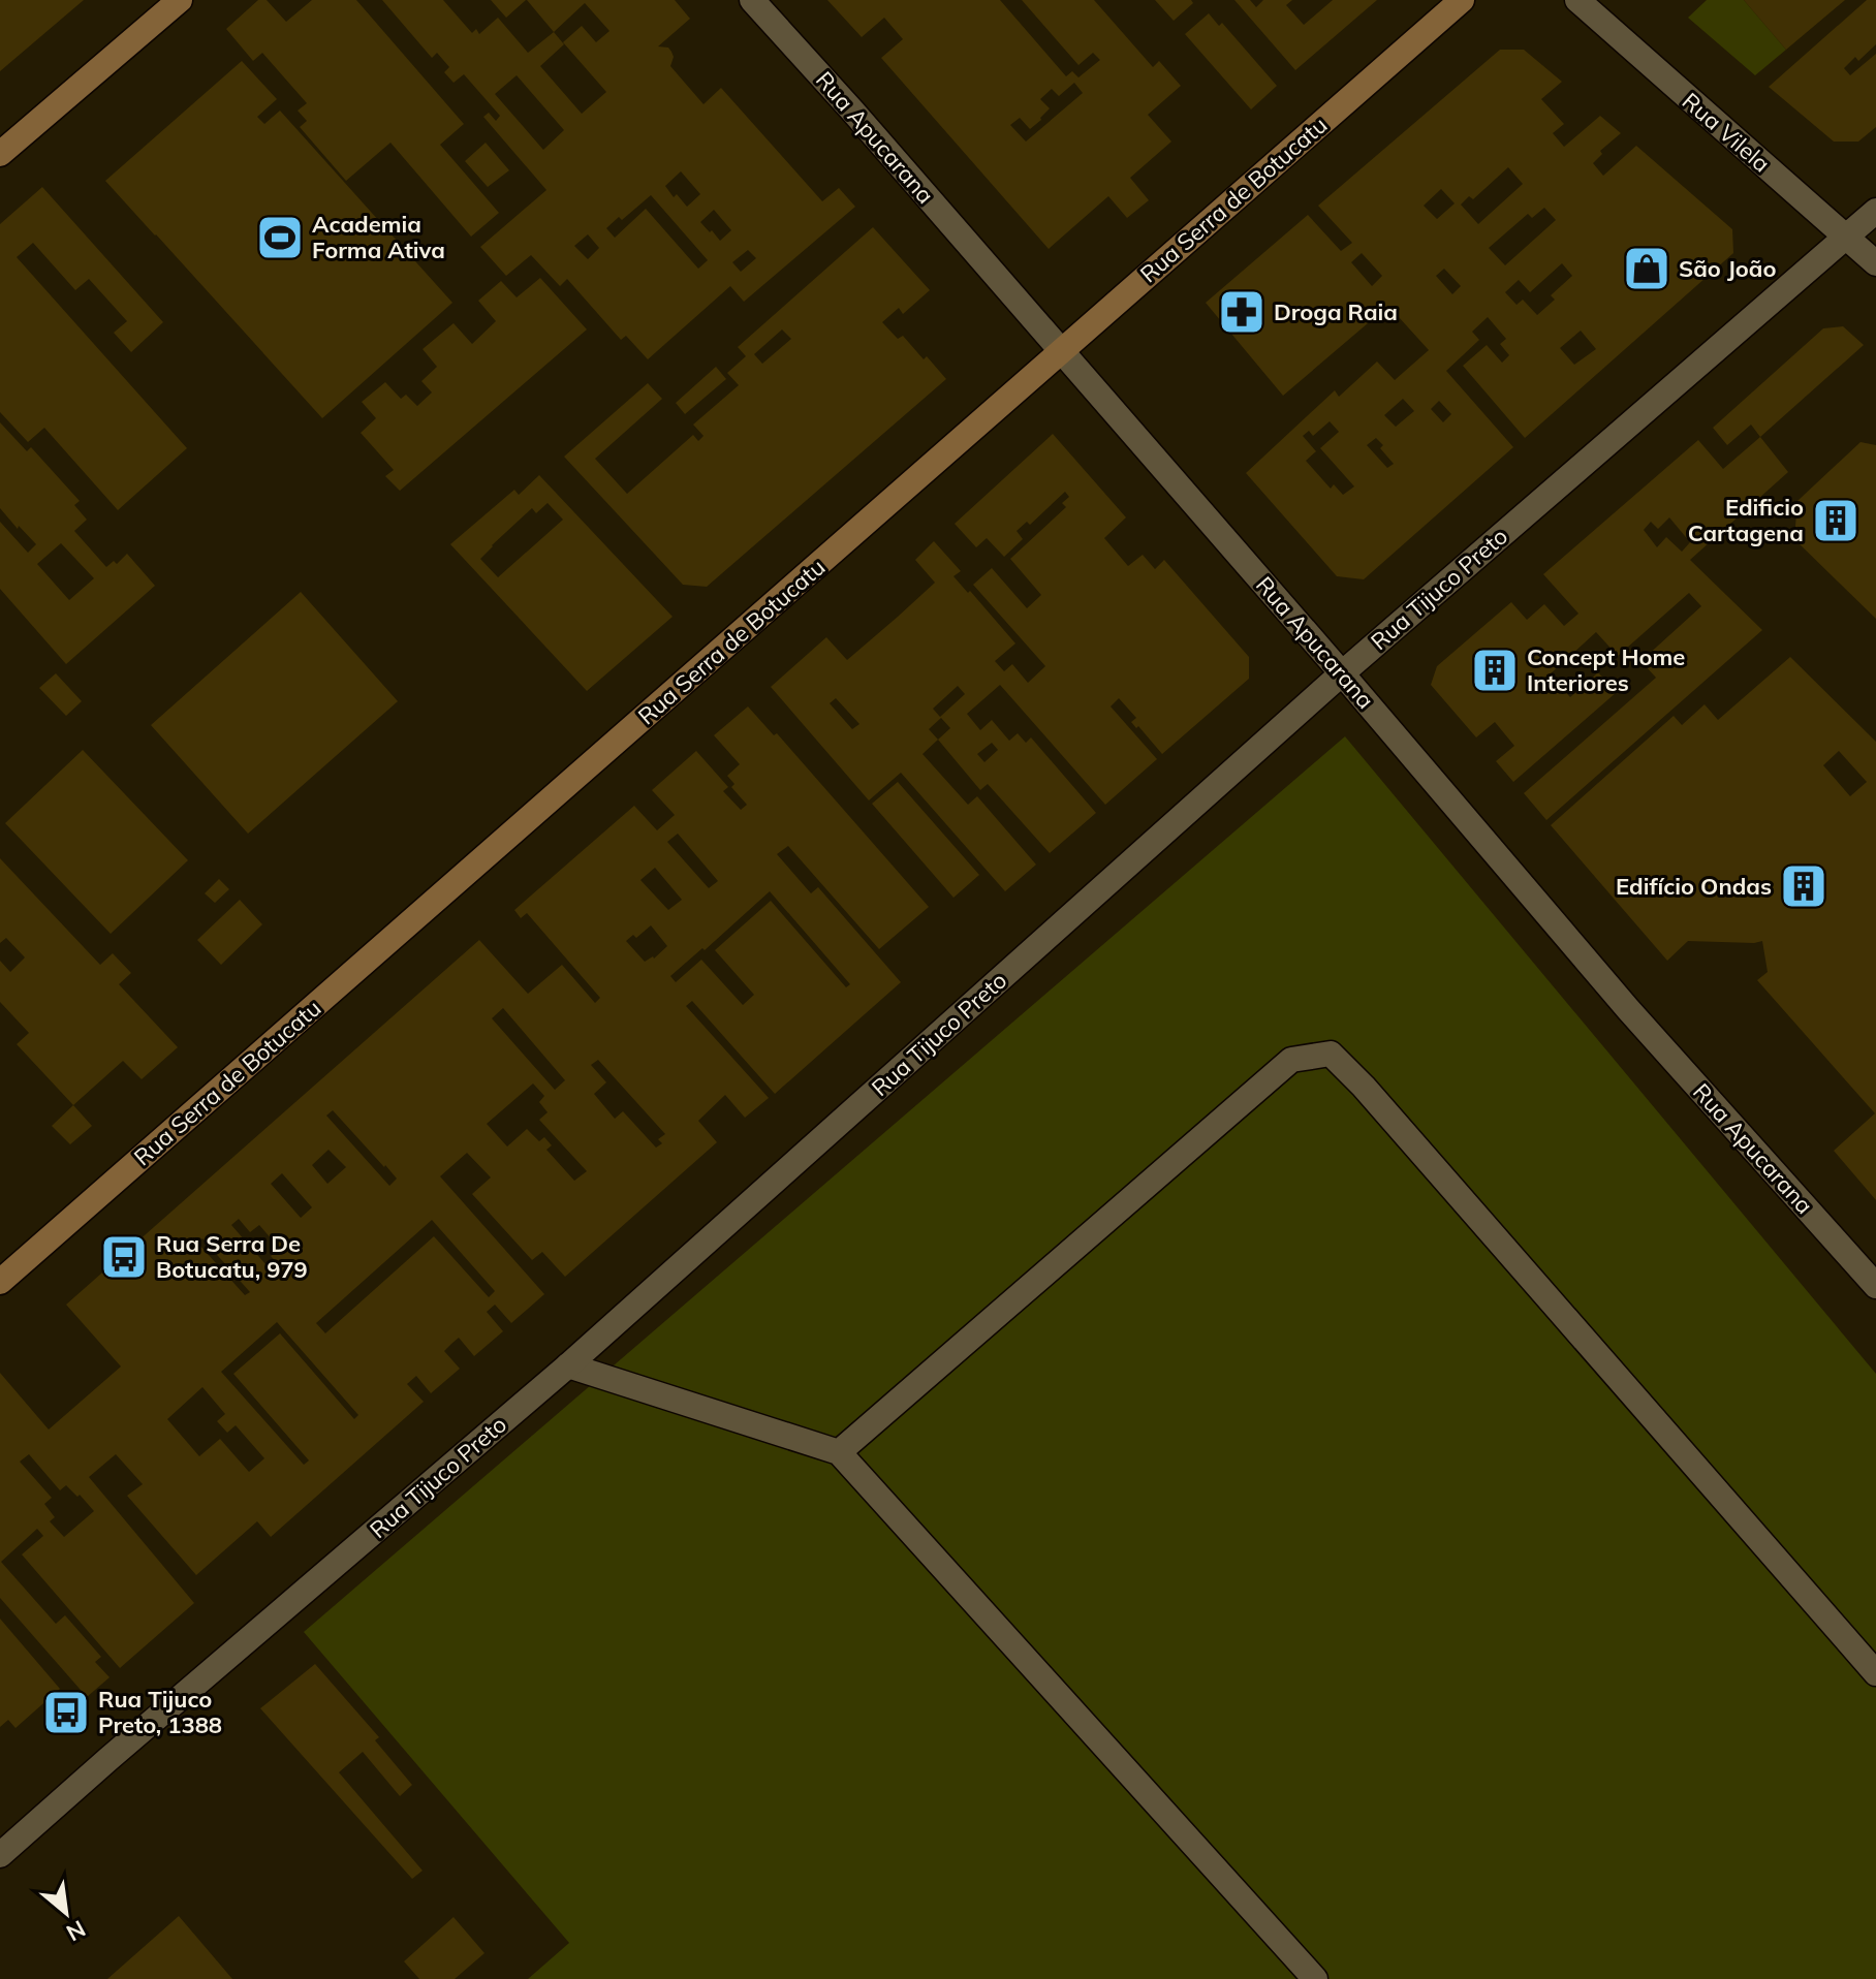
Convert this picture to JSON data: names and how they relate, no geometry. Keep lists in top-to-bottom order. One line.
{"streets":{"street":["Rua Vilela","Rua Apucarana","Rua Serra de Botucatu","Rua Tijuco Preto"]},"crossings":[["Rua Vilela","Rua Tijuco Preto"],["Rua Apucarana","Rua Serra de Botucatu"],["Rua Apucarana","Rua Tijuco Preto"]],"places":{"sports":["Academia Forma Ativa"],"shop":["São João"],"pharmacy":["Droga Raia"],"building":["Edificio Cartagena","Concept Home Interiores","Edifício Ondas"],"bus stop":["Rua Serra De Botucatu, 979","Rua Tijuco Preto, 1388"]},"north":"bottom right"}
